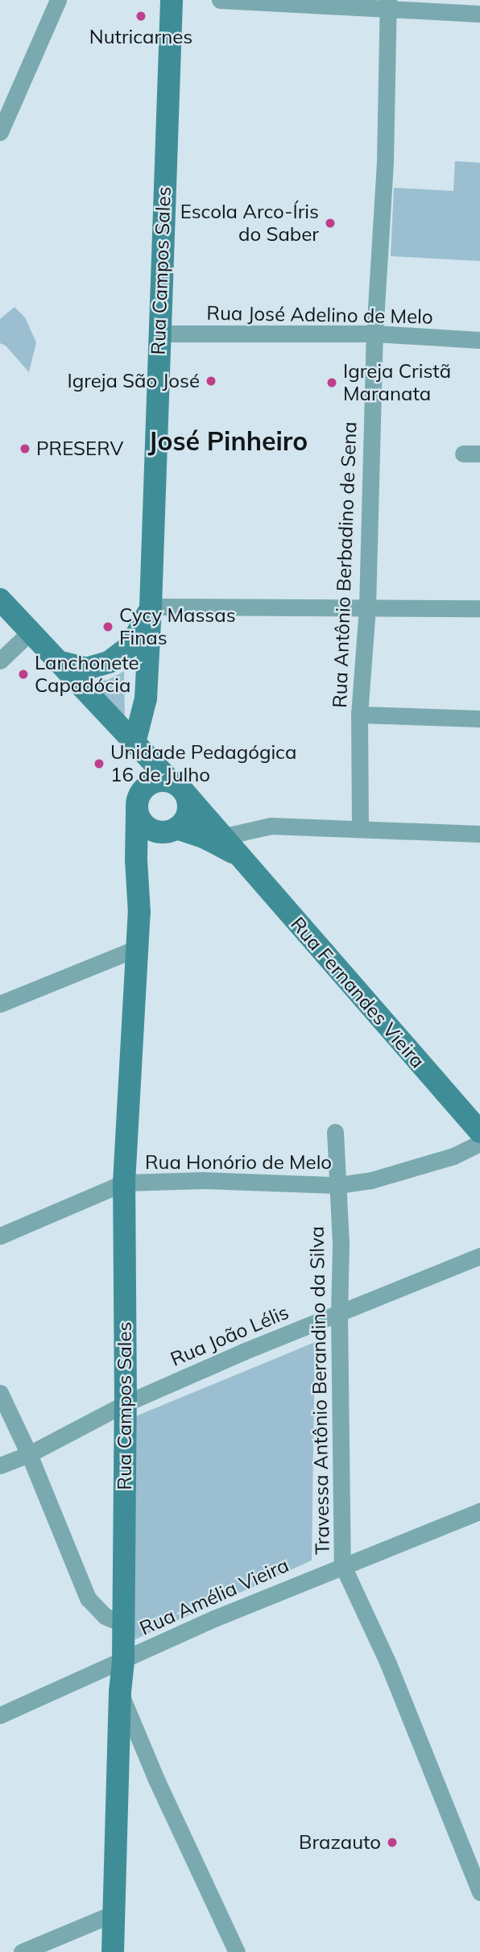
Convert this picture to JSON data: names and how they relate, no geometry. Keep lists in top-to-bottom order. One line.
{"streets":{"street":["Rua Campos Sales","Rua José Adelino de Melo","Rua Antônio Berbadino de Sena","Rua Fernandes Vieira","Rua Honório de Melo","Rua João Lélis","Travessa Antônio Berandino da Silva","Rua Amélia Vieira"]},"crossings":[["Rua Campos Sales","Rua José Adelino de Melo"],["Rua Campos Sales","Rua Fernandes Vieira"],["Rua Campos Sales","Rua Honório de Melo"],["Rua Campos Sales","Rua João Lélis"],["Rua Campos Sales","Rua Amélia Vieira"],["Rua José Adelino de Melo","Rua Antônio Berbadino de Sena"],["Rua Honório de Melo","Travessa Antônio Berandino da Silva"],["Rua João Lélis","Travessa Antônio Berandino da Silva"],["Travessa Antônio Berandino da Silva","Rua Amélia Vieira"]],"districts":["José Pinheiro"],"places":["Nutricarnes","Escola Arco-Íris do Saber","Igreja São José","Igreja Cristã Maranata","PRESERV","Cycy Massas Finas","Lanchonete Capadócia","Unidade Pedagógica 16 de Julho","Brazauto"]}
